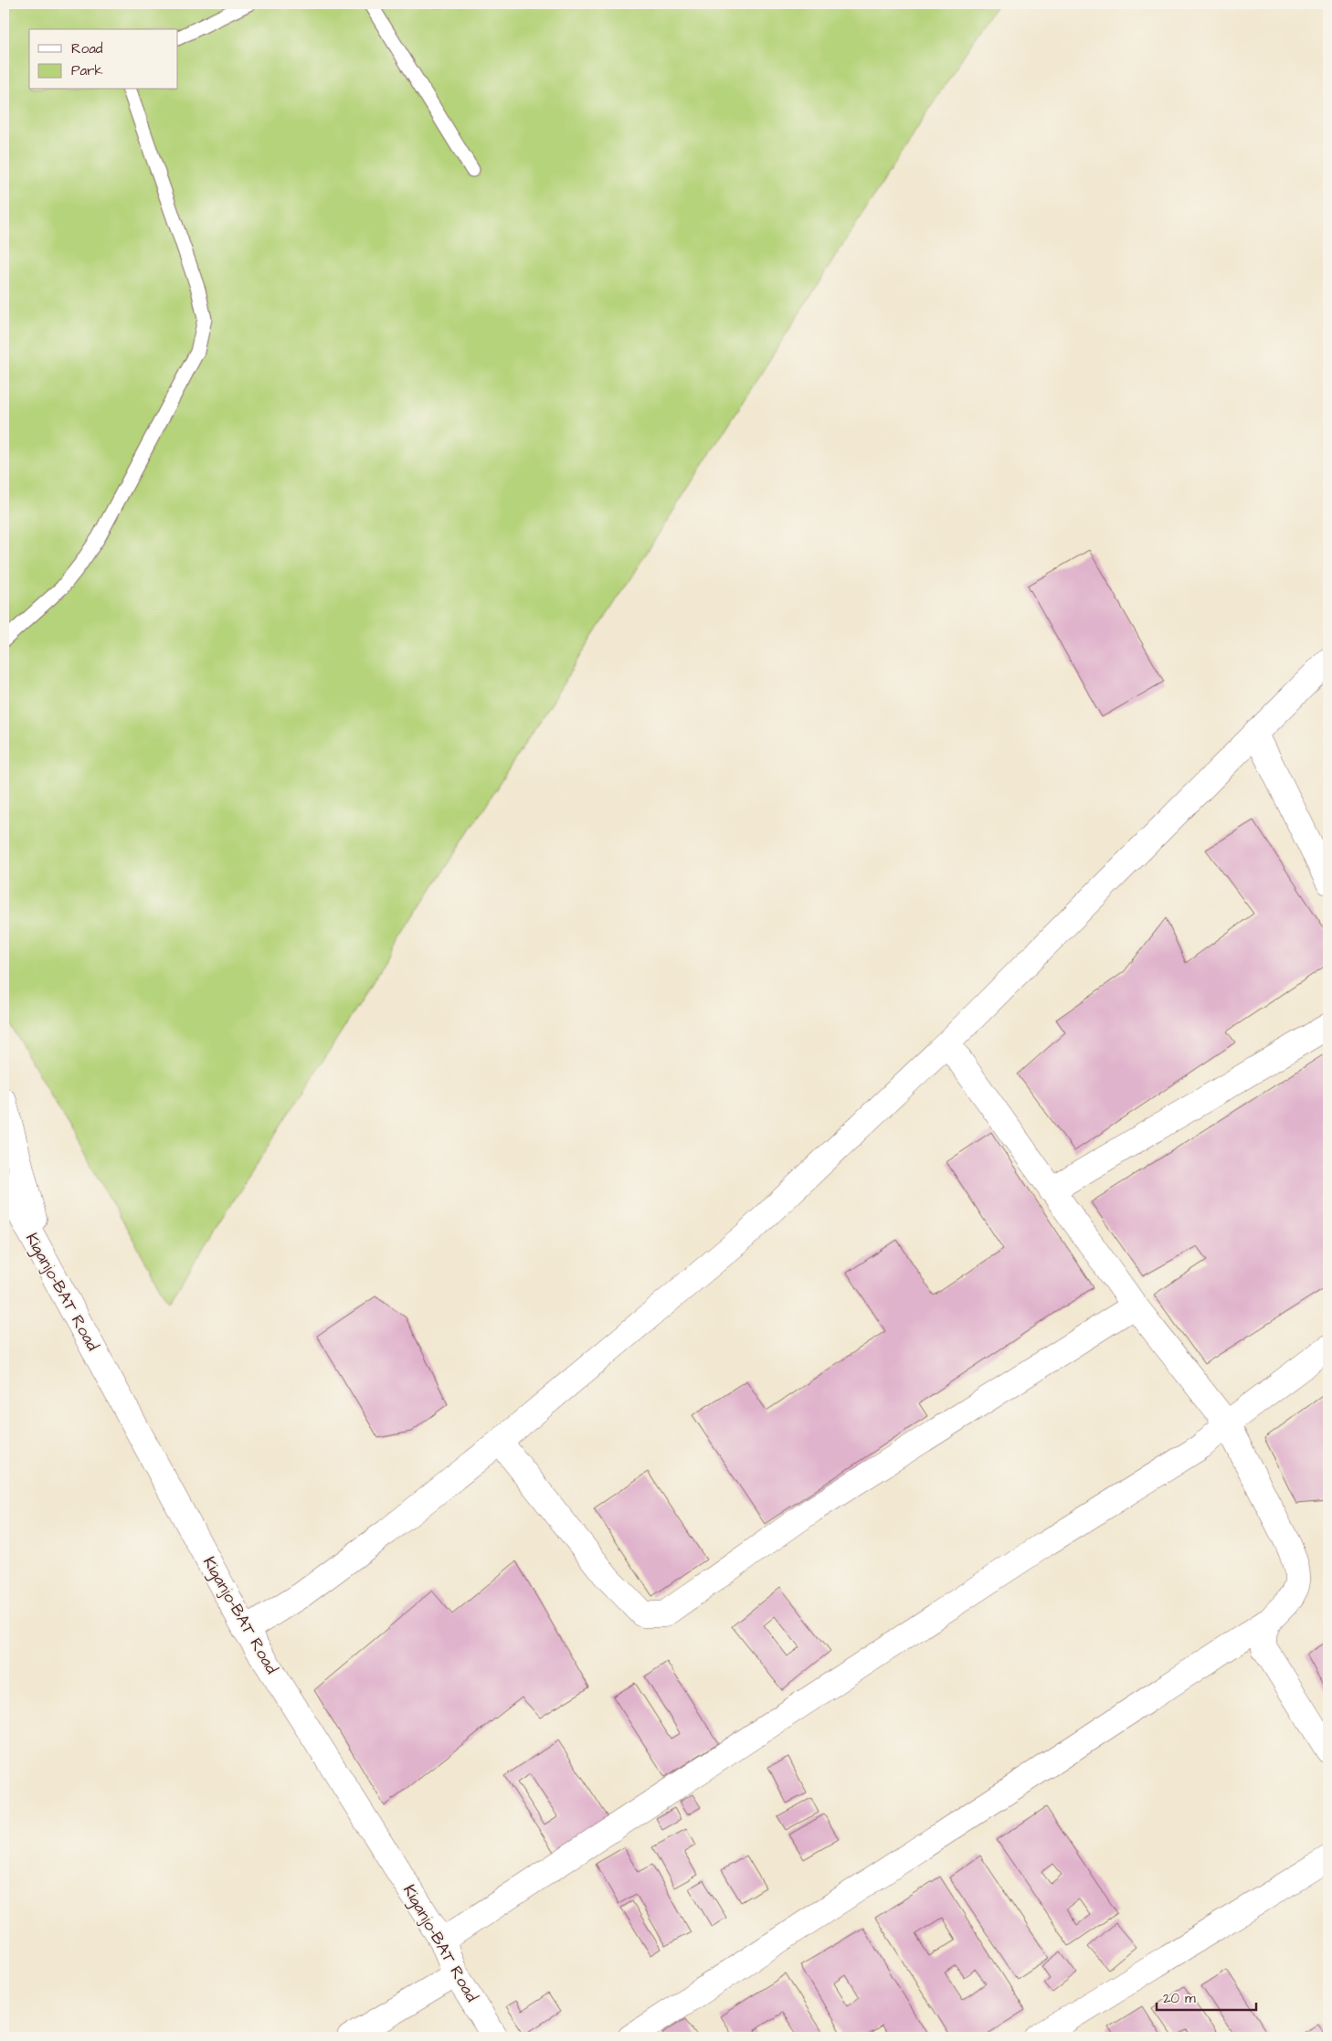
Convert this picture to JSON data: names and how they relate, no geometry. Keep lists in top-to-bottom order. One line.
{"streets":{"street":["Kiganjo-BAT Road"]},"legend":["Road","Park"],"scale_bar":"20 m"}
